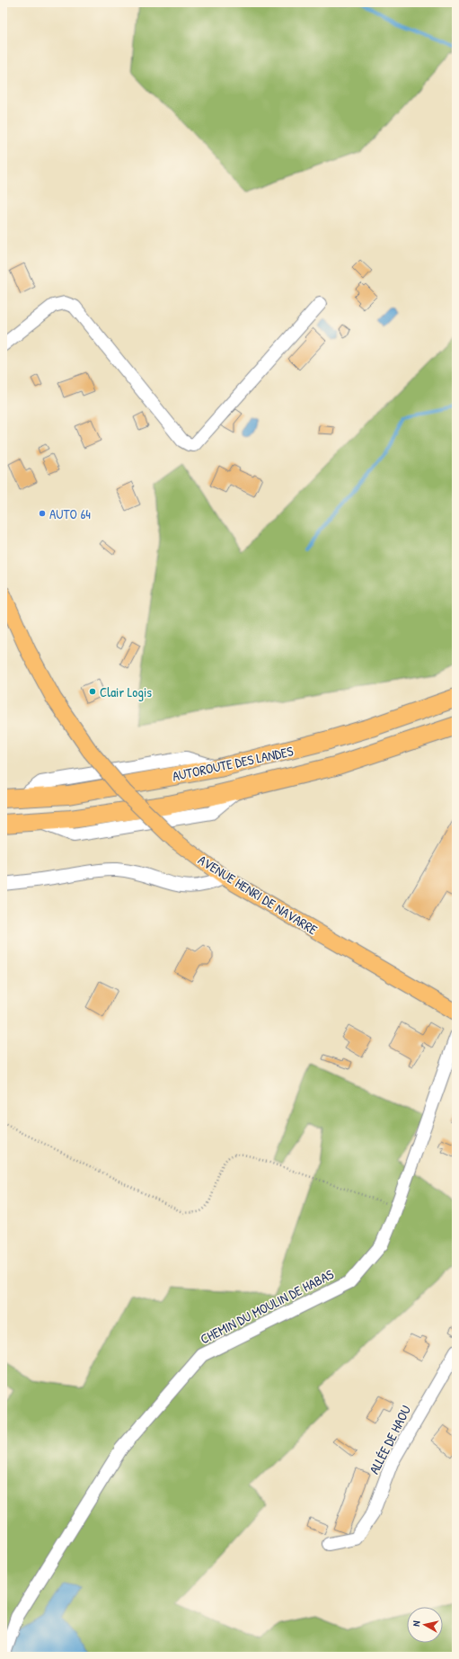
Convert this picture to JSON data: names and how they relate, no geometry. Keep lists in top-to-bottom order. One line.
{"streets":{"highway":["AUTOROUTE DES LANDES"],"main road":["AVENUE HENRI DE NAVARRE"],"street":["CHEMIN DU MOULIN DE HABAS","ALLÉE DE HAOU"]},"places":["AUTO 64","Clair Logis"],"north":"left"}
